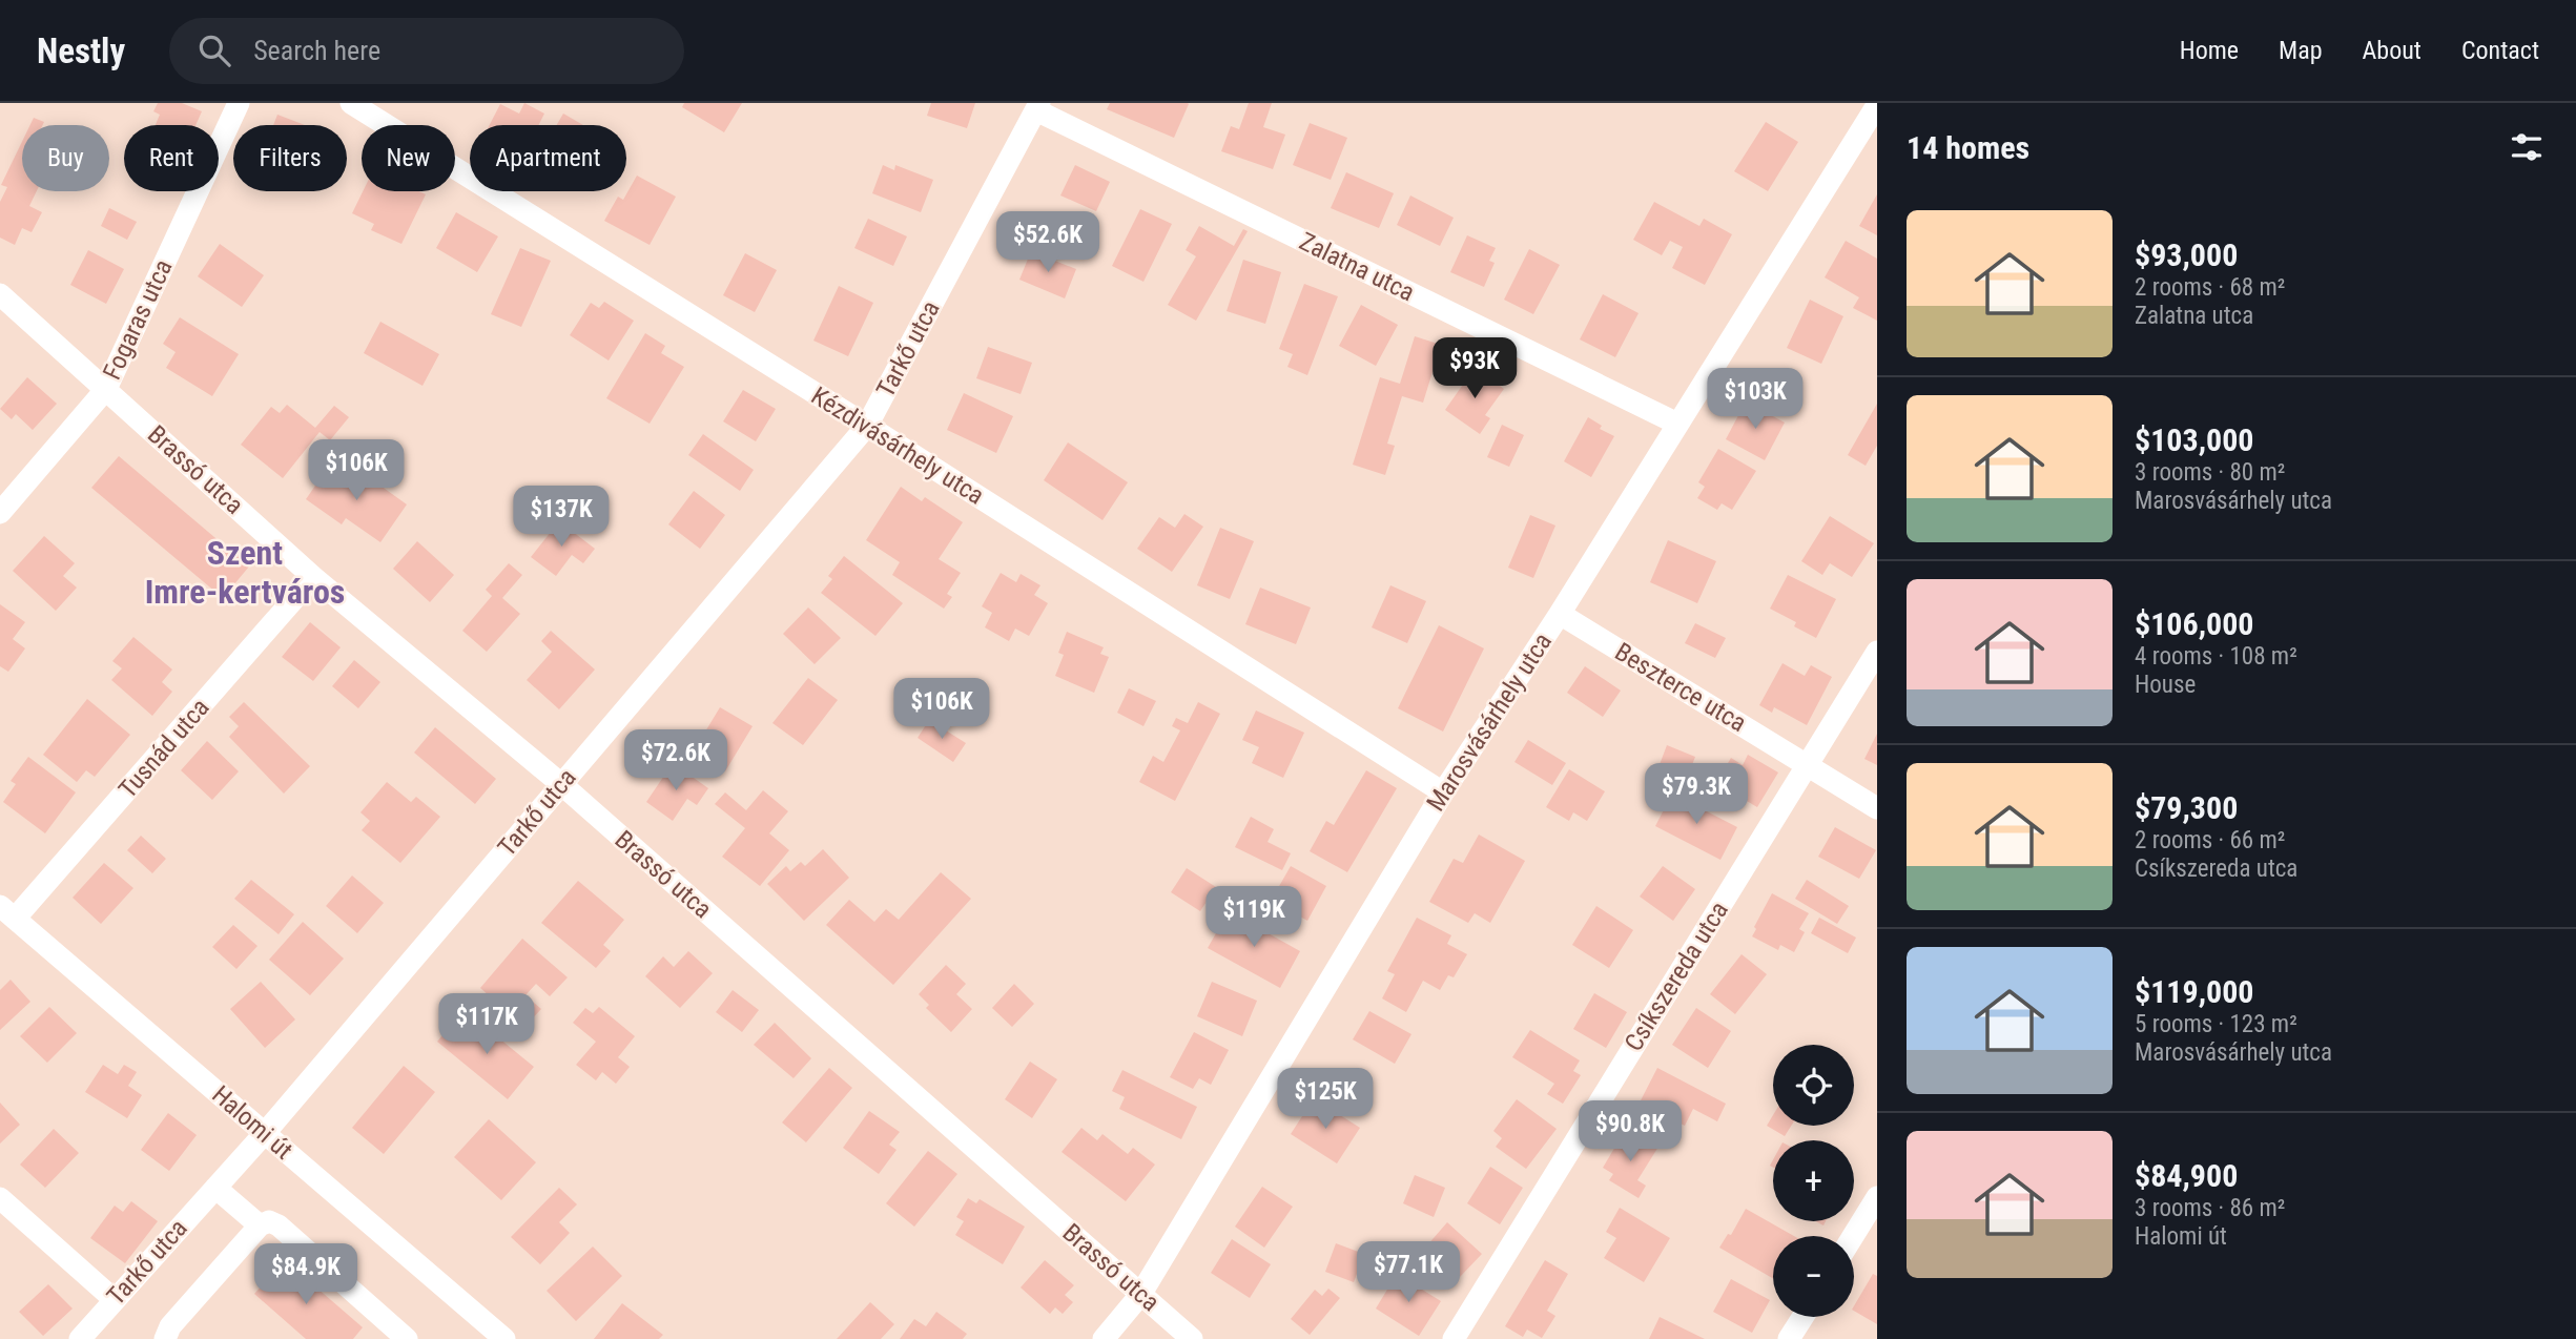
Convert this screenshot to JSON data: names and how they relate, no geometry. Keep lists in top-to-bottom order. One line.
{"streets":{"street":["Zalatna utca","Fogaras utca","Tarkő utca","Kézdivásárhely utca","Brassó utca","Beszterce utca","Marosvásárhely utca","Tusnád utca","Csíkszereda utca","Halomi út"]},"crossings":[["Zalatna utca","Tarkő utca"],["Zalatna utca","Marosvásárhely utca"],["Fogaras utca","Brassó utca"],["Tarkő utca","Kézdivásárhely utca"],["Tarkő utca","Brassó utca"],["Tarkő utca","Halomi út"],["Kézdivásárhely utca","Marosvásárhely utca"],["Brassó utca","Marosvásárhely utca"],["Brassó utca","Tusnád utca"],["Beszterce utca","Marosvásárhely utca"],["Beszterce utca","Csíkszereda utca"],["Tusnád utca","Halomi út"]],"districts":["Szent Imre-kertváros"],"page":{"header":"Nestly","search":"Search here","nav":["Home","Map","About","Contact"],"heading":"14 homes","chip":["Buy","Rent","Filters","New","Apartment"],"list":[{"name":"$93,000","note":"2 rooms · 68 m² · Zalatna utca"},{"name":"$103,000","note":"3 rooms · 80 m² · Marosvásárhely utca"},{"name":"$106,000","note":"4 rooms · 108 m² · House"},{"name":"$79,300","note":"2 rooms · 66 m² · Csíkszereda utca"},{"name":"$119,000","note":"5 rooms · 123 m² · Marosvásárhely utca"},{"name":"$84,900","note":"3 rooms · 86 m² · Halomi út"}],"price":["$52.6K","$93K","$103K","$106K","$137K","$106K","$72.6K","$79.3K","$119K","$117K","$125K","$90.8K","$77.1K","$84.9K"],"map_buttons":["+","−"]}}
